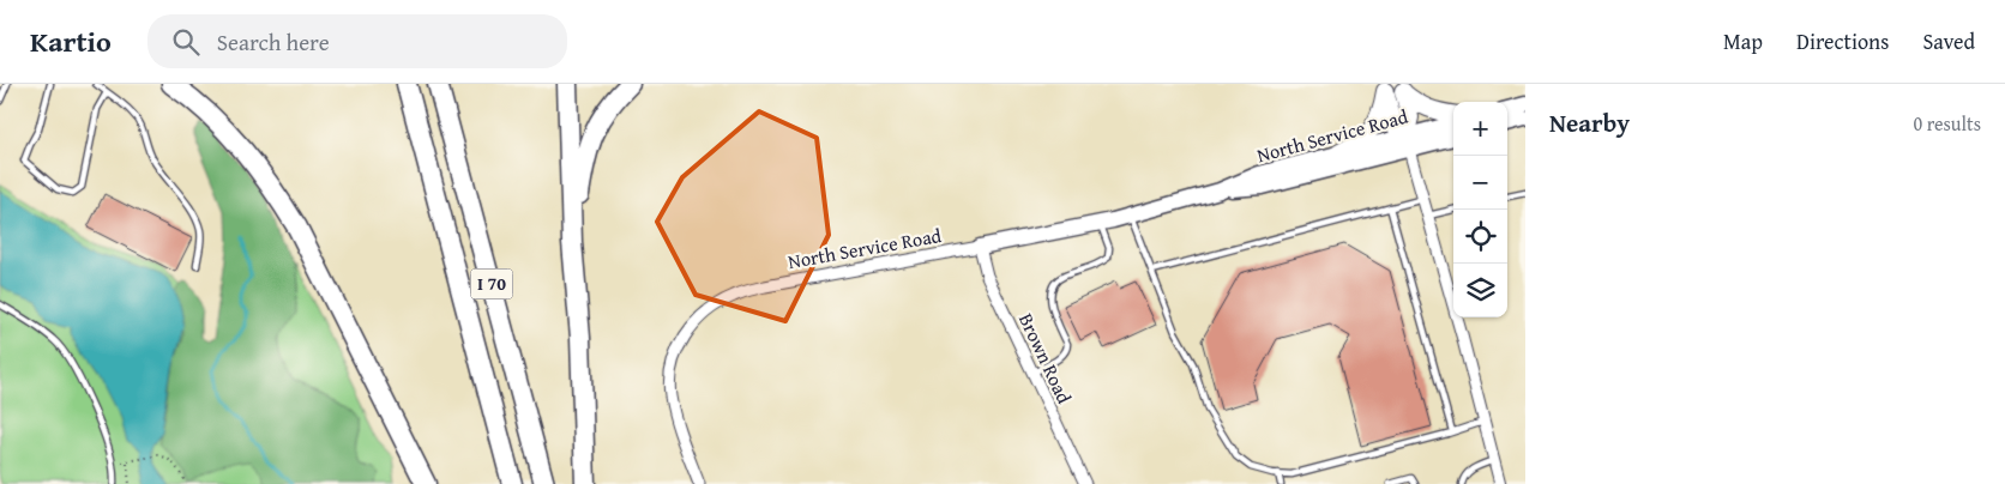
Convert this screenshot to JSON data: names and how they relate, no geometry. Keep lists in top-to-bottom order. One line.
{"streets":{"highway":["I 70"],"street":["North Service Road","Brown Road"]},"crossings":[["North Service Road","Brown Road"]],"page":{"header":"Kartio","search":"Search here","nav":["Map","Directions","Saved"],"heading":["Nearby","0 results"],"map_buttons":["+","−"]}}
